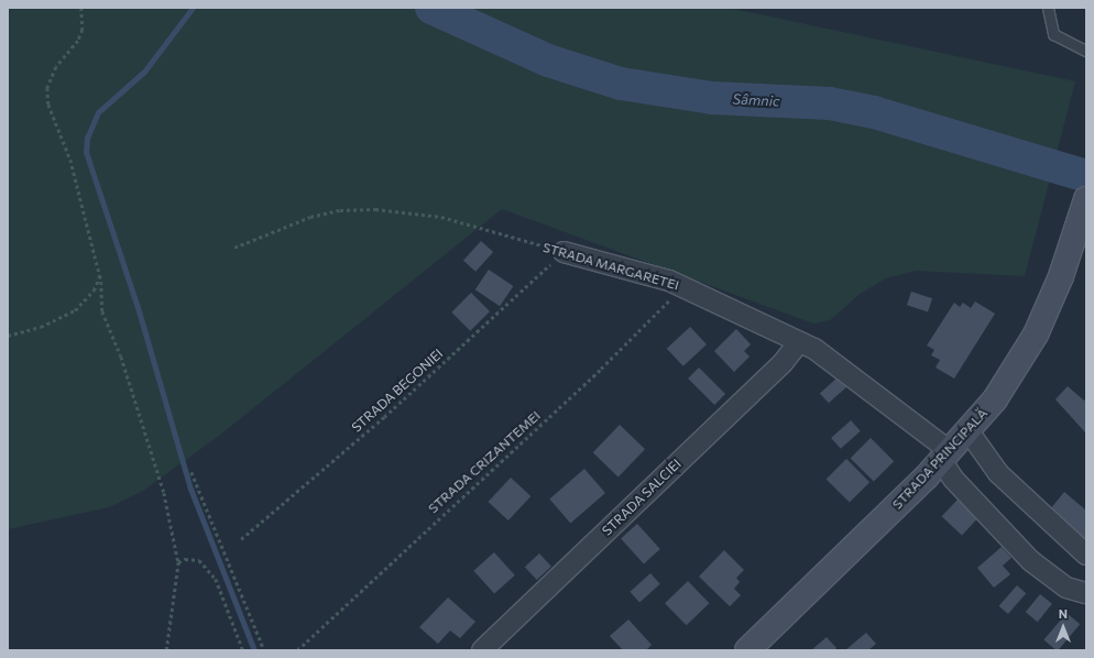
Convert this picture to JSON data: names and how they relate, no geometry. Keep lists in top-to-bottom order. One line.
{"streets":{"main road":["STRADA PRINCIPALĂ"],"street":["STRADA MARGARETEI","STRADA SALCIEI"],"path":["STRADA BEGONIEI","STRADA CRIZANTEMEI"]},"crossings":[["STRADA MARGARETEI","STRADA BEGONIEI"],["STRADA MARGARETEI","STRADA PRINCIPALĂ"],["STRADA MARGARETEI","STRADA CRIZANTEMEI"],["STRADA MARGARETEI","STRADA SALCIEI"]],"water":["Sâmnic"],"north":"top"}
